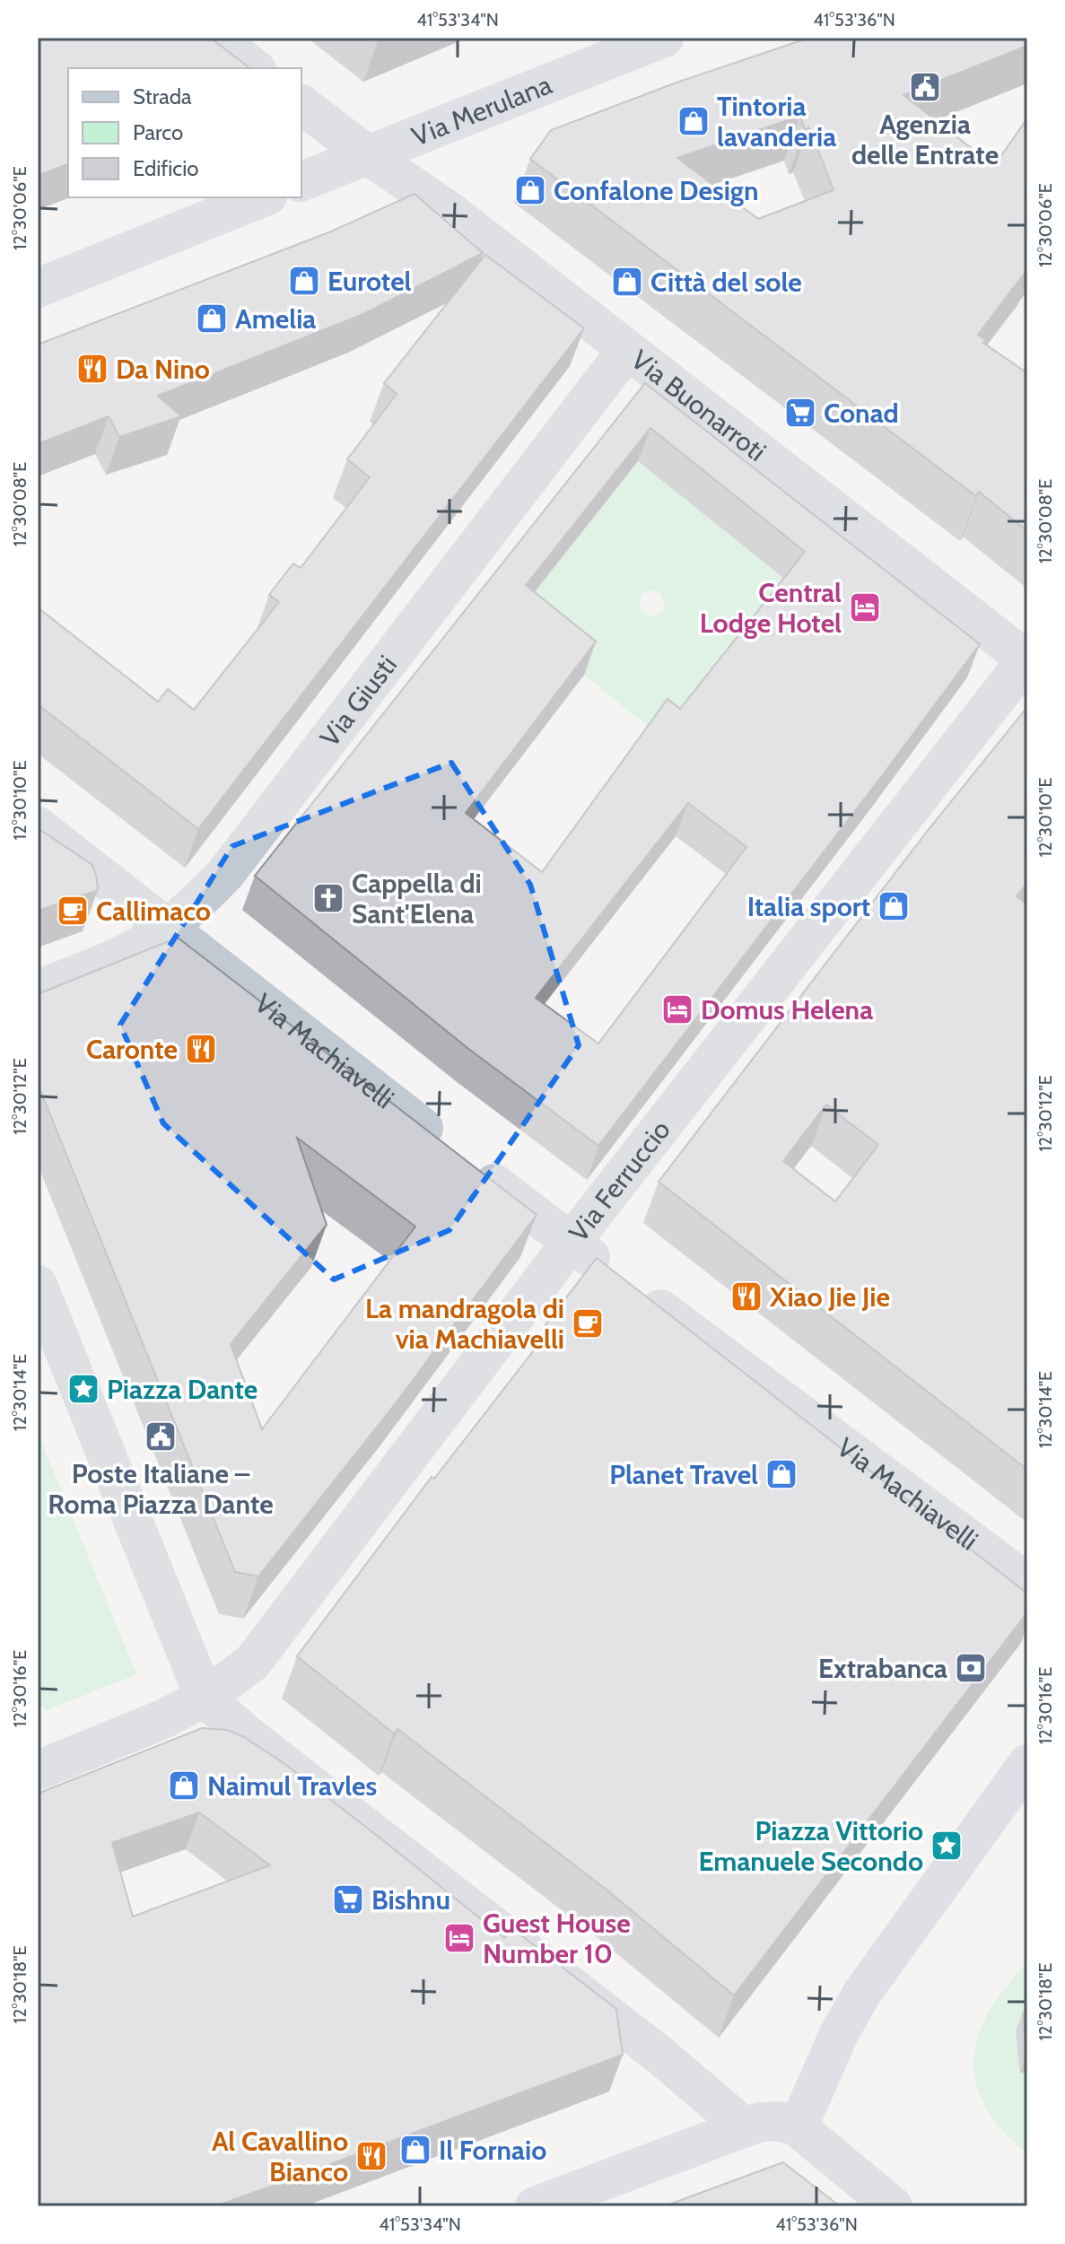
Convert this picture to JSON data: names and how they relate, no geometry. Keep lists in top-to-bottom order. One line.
{"streets":{"main road":["Via Merulana"],"street":["Via Buonarroti","Via Giusti","Via Machiavelli","Via Ferruccio"]},"crossings":[["Via Merulana","Via Buonarroti"],["Via Buonarroti","Via Giusti"],["Via Buonarroti","Via Ferruccio"],["Via Giusti","Via Machiavelli"],["Via Machiavelli","Via Ferruccio"]],"places":{"public building":["Agenzia delle Entrate","Poste Italiane – Roma Piazza Dante"],"shop":["Tintoria lavanderia","Confalone Design","Eurotel","Città del sole","Amelia","Italia sport","Planet Travel","Naimul Travles","Il Fornaio"],"restaurant":["Da Nino","Caronte","Xiao Jie Jie","Al Cavallino Bianco"],"supermarket":["Conad","Bishnu"],"hotel":["Central Lodge Hotel","Domus Helena","Guest House Number 10"],"church":["Cappella di Sant'Elena"],"cafe":["Callimaco","La mandragola di via Machiavelli"],"place":["Piazza Dante","Piazza Vittorio Emanuele Secondo"],"bank":["Extrabanca"]},"legend":["Strada","Parco","Edificio"],"coordinates":["41°53'34\"N","41°53'36\"N","12°30'06\"E","12°30'08\"E","12°30'10\"E","12°30'12\"E","12°30'14\"E","12°30'16\"E","12°30'18\"E"]}
